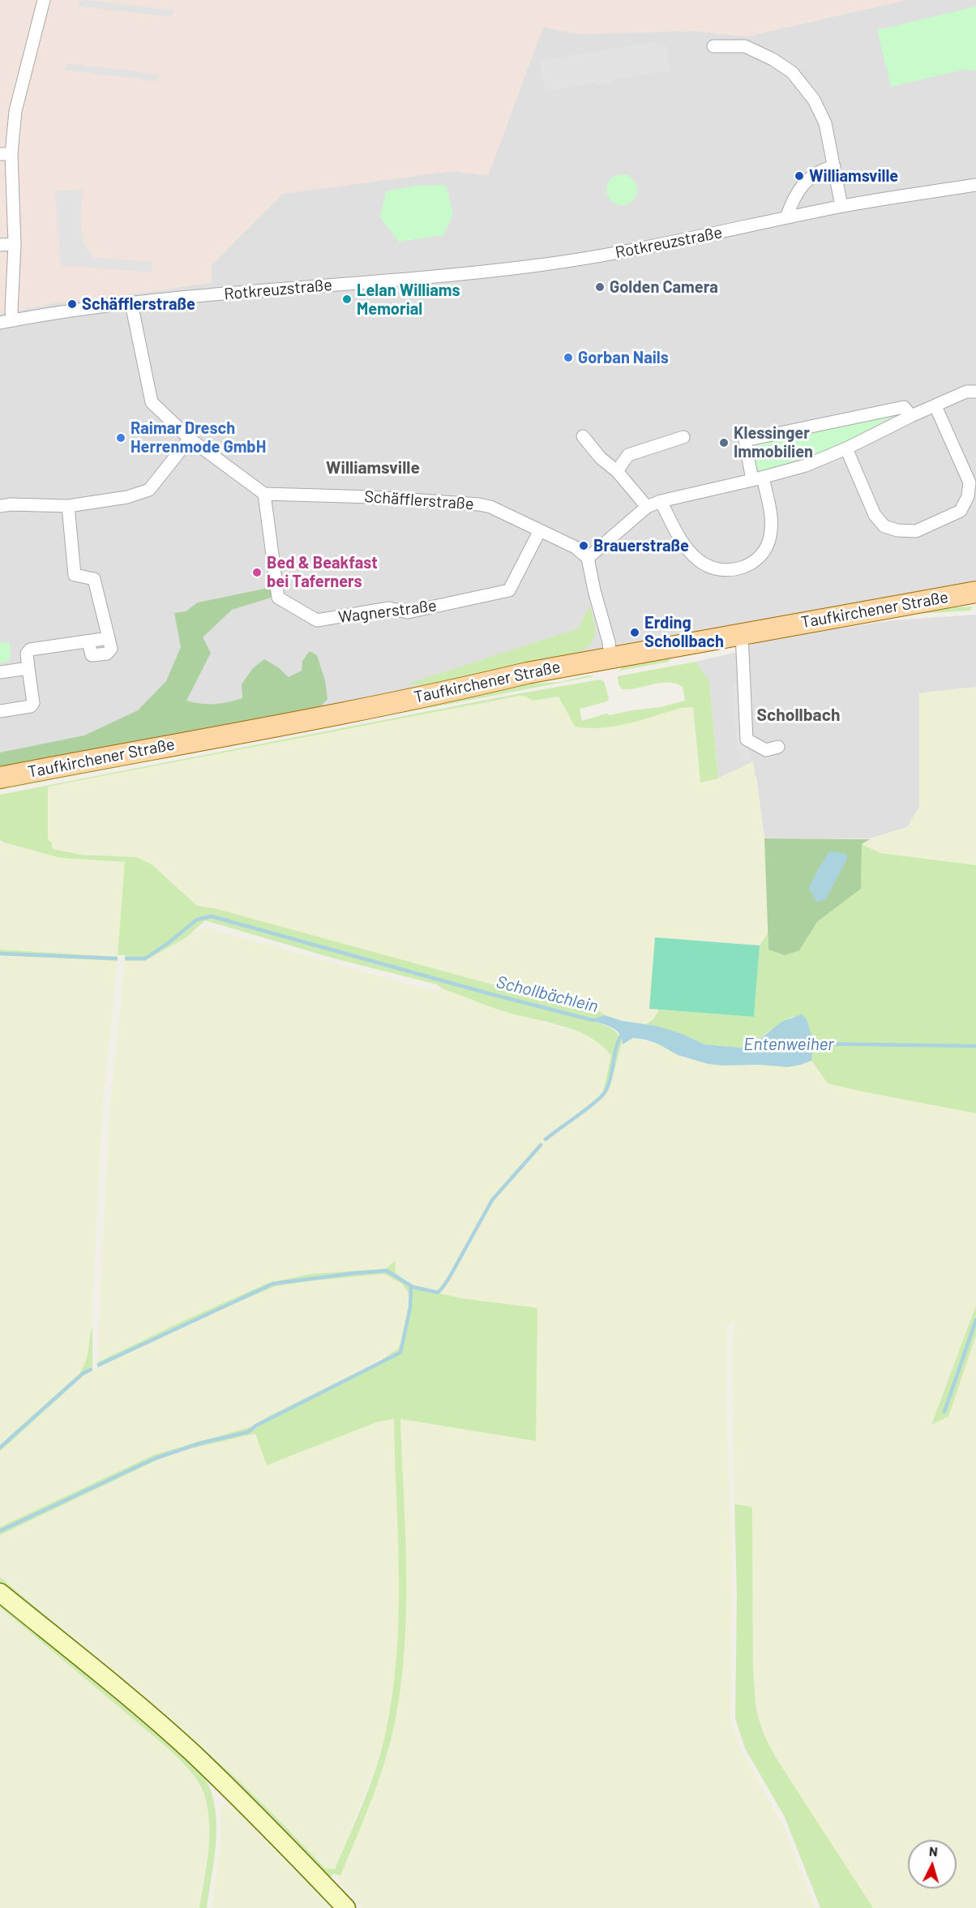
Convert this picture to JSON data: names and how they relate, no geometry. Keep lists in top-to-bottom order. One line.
{"streets":{"main road":["Taufkirchener Straße"],"street":["Rotkreuzstraße","Schäfflerstraße","Wagnerstraße"]},"crossings":[["Schäfflerstraße","Wagnerstraße"]],"districts":["Williamsville","Schollbach"],"water":["Schollbächlein","Entenweiher"],"places":["Williamsville","Golden Camera","Lelan Williams Memorial","Schäfflerstraße","Gorban Nails","Raimar Dresch Herrenmode GmbH","Klessinger Immobilien","Brauerstraße","Bed & Beakfast bei Taferners","Erding Schollbach"],"north":"top"}
